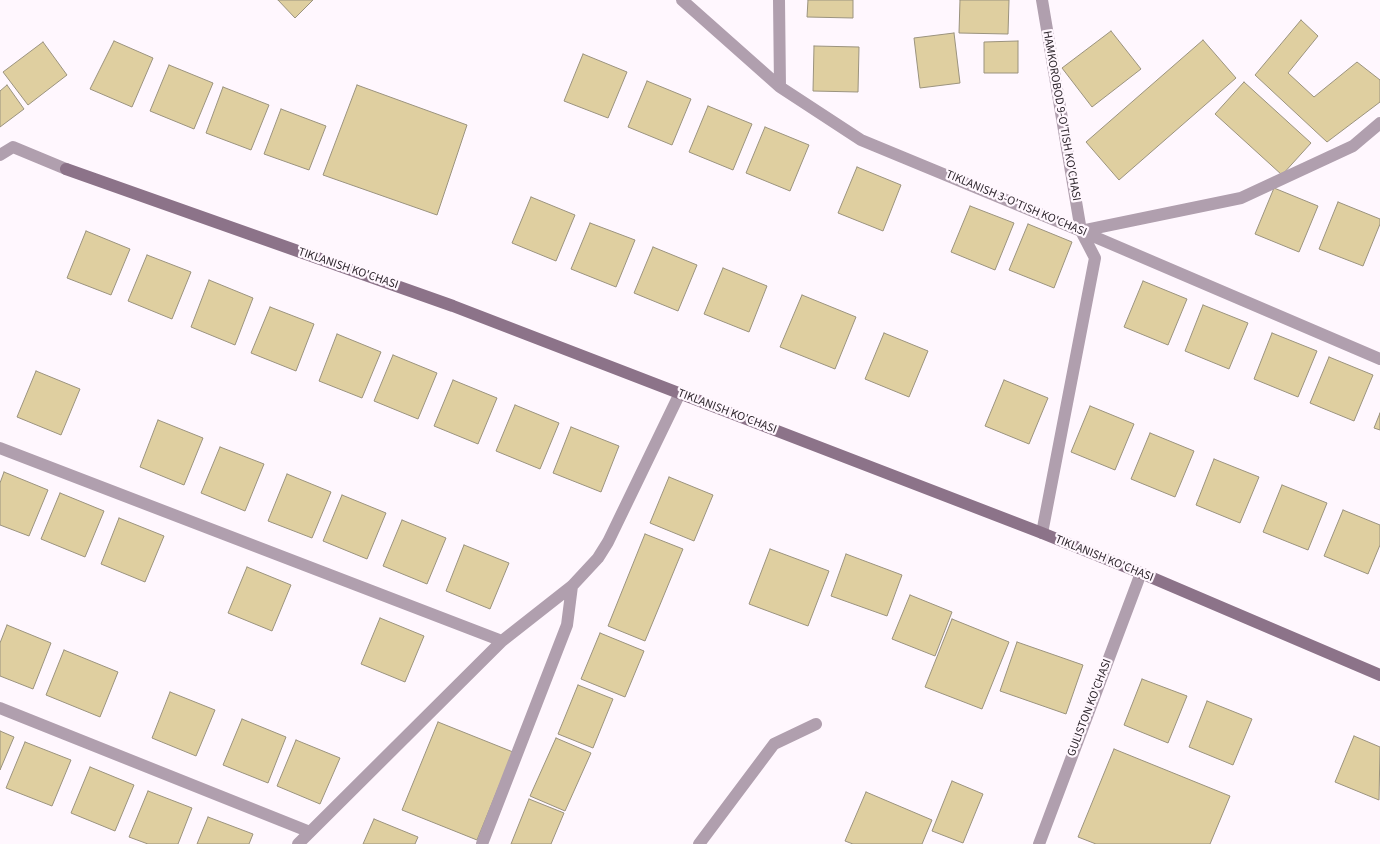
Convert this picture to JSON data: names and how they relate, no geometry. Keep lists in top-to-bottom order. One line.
{"streets":{"street":["HAMKOROBOD 9-O'TISH KO'CHASI","TIKLANISH 3-O'TISH KO'CHASI","TIKLANISH KO'CHASI","GULISTON KO'CHASI"]},"crossings":[["HAMKOROBOD 9-O'TISH KO'CHASI","TIKLANISH 3-O'TISH KO'CHASI"],["HAMKOROBOD 9-O'TISH KO'CHASI","TIKLANISH KO'CHASI"],["TIKLANISH KO'CHASI","GULISTON KO'CHASI"]]}
